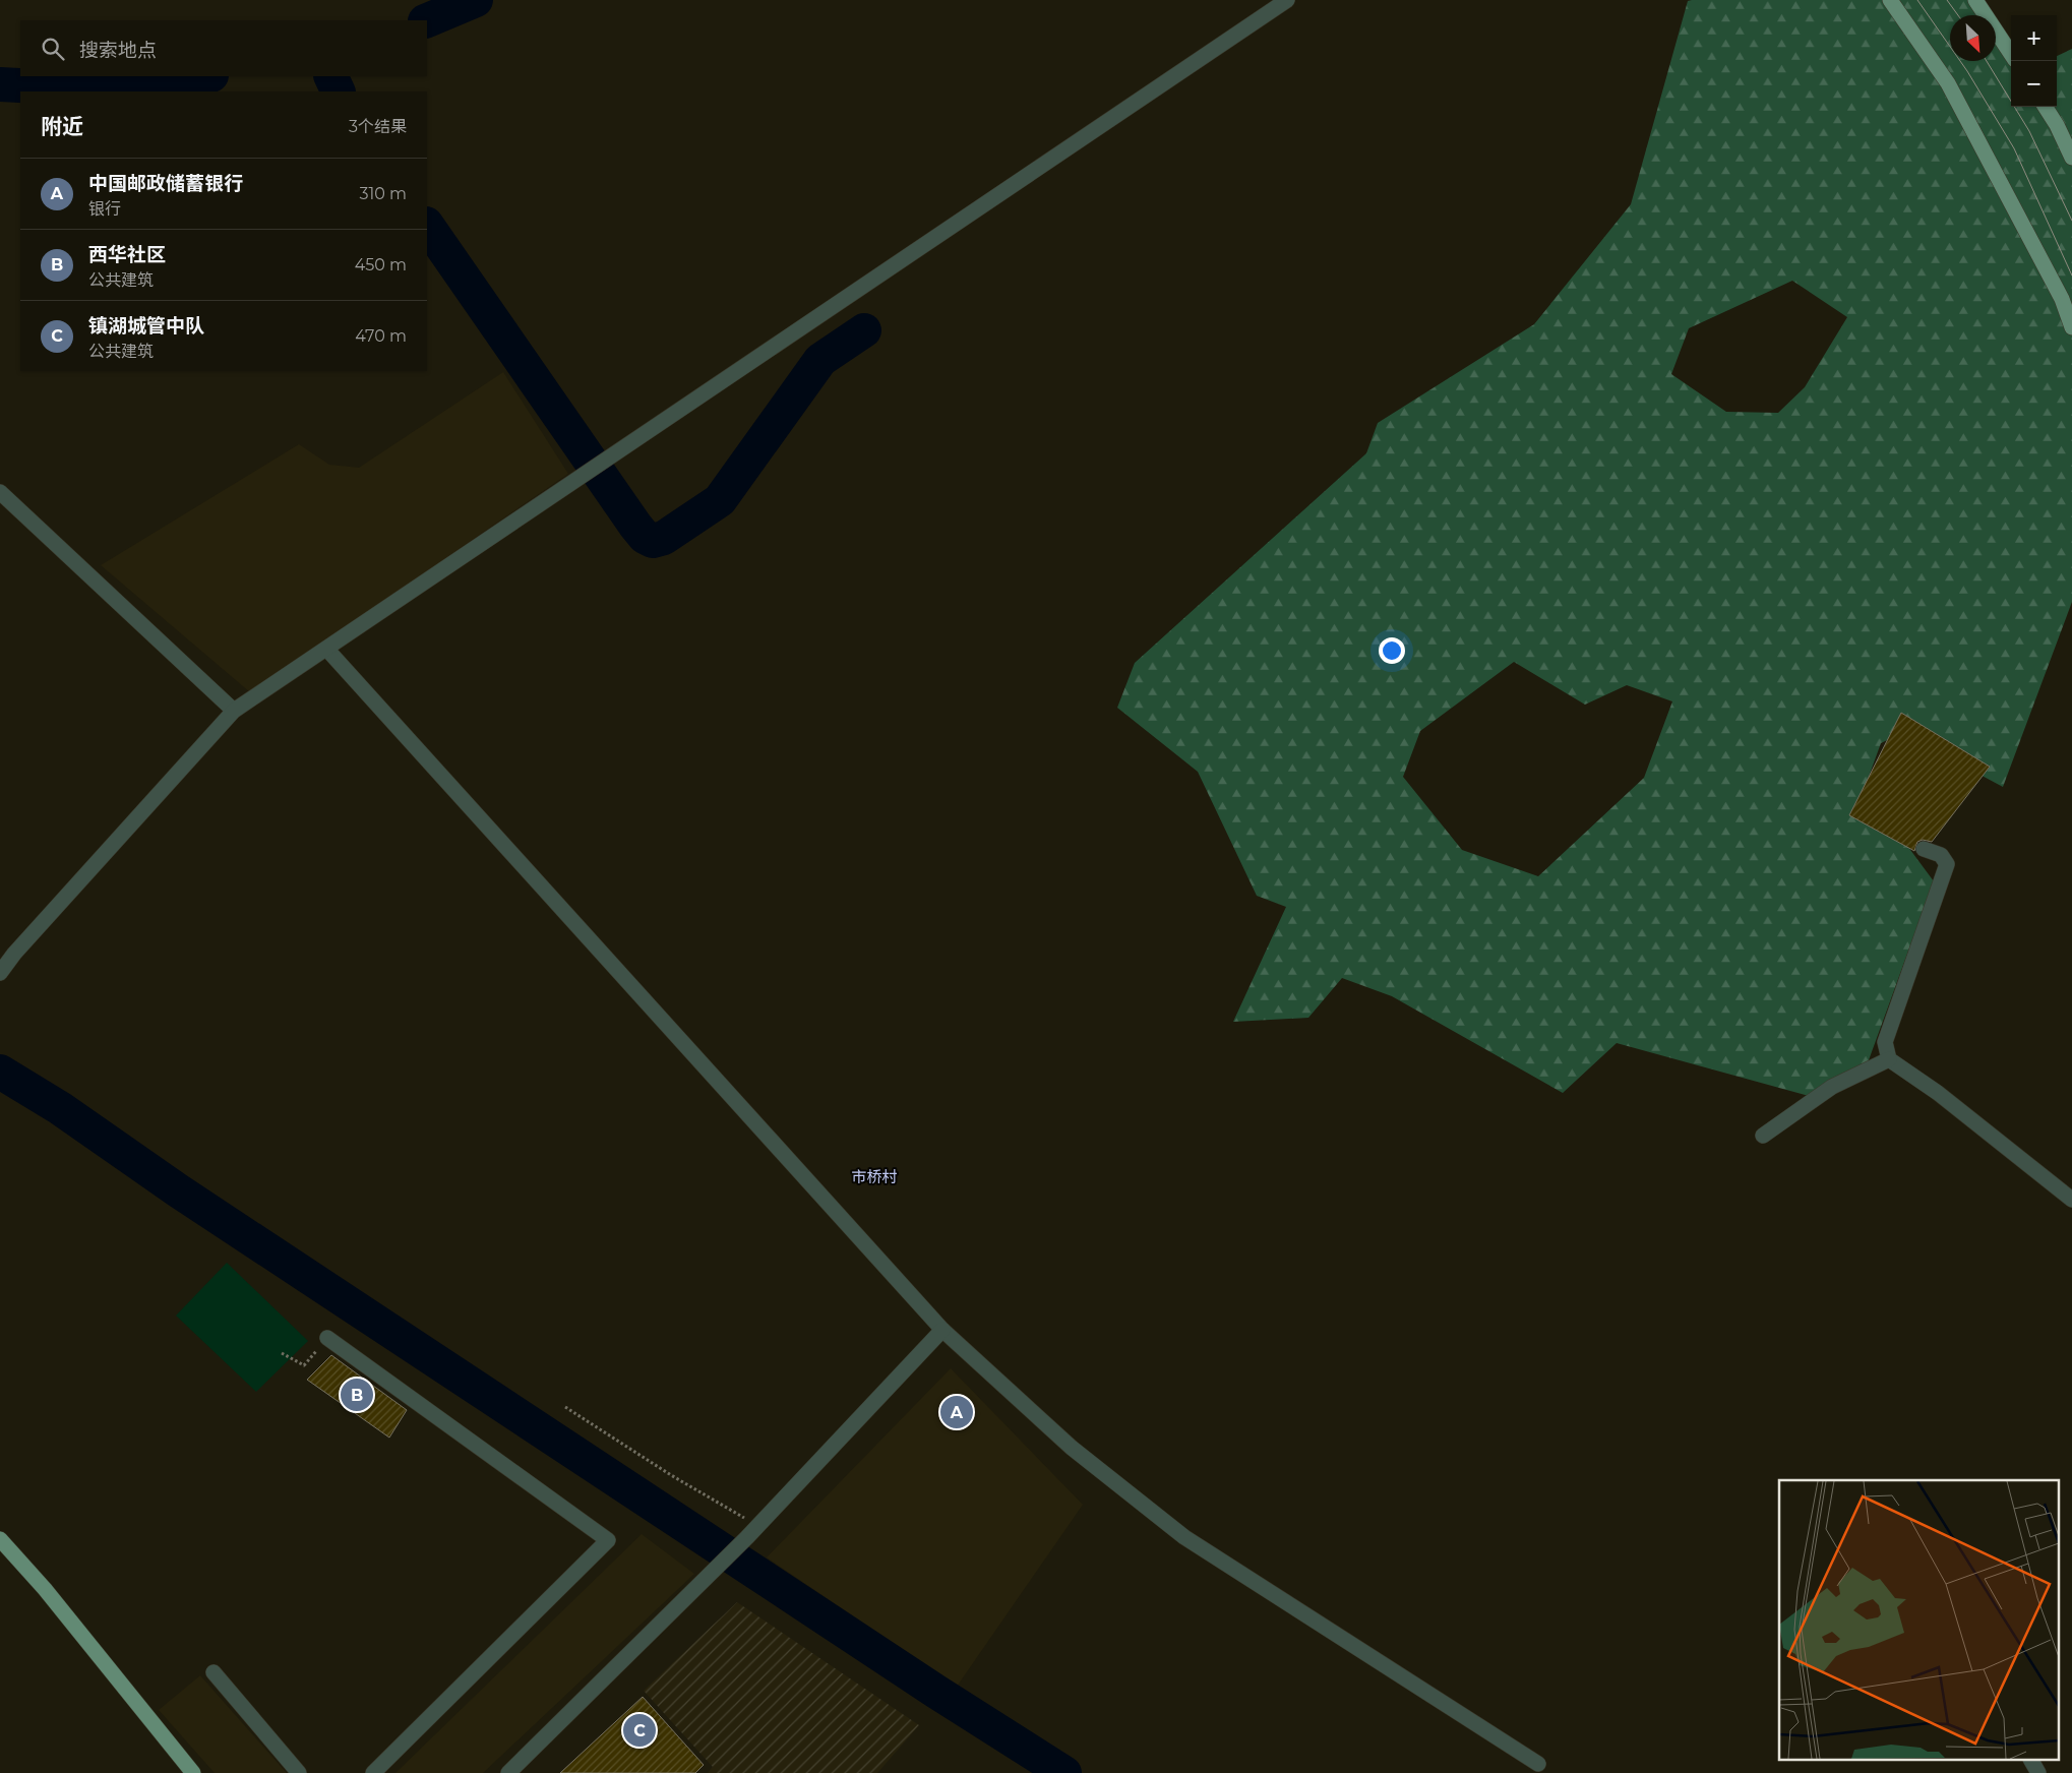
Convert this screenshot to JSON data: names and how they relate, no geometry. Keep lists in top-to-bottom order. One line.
{"districts":["市桥村"],"north":"bottom right","page":{"map_buttons":["+","−"],"search":"搜索地点","heading":["附近","3个结果"],"list":[{"mark":"A","name":"中国邮政储蓄银行","note":"银行","value":"310 m"},{"mark":"B","name":"西华社区","note":"公共建筑","value":"450 m"},{"mark":"C","name":"镇湖城管中队","note":"公共建筑","value":"470 m"}],"pins":["B","A","C"]}}
